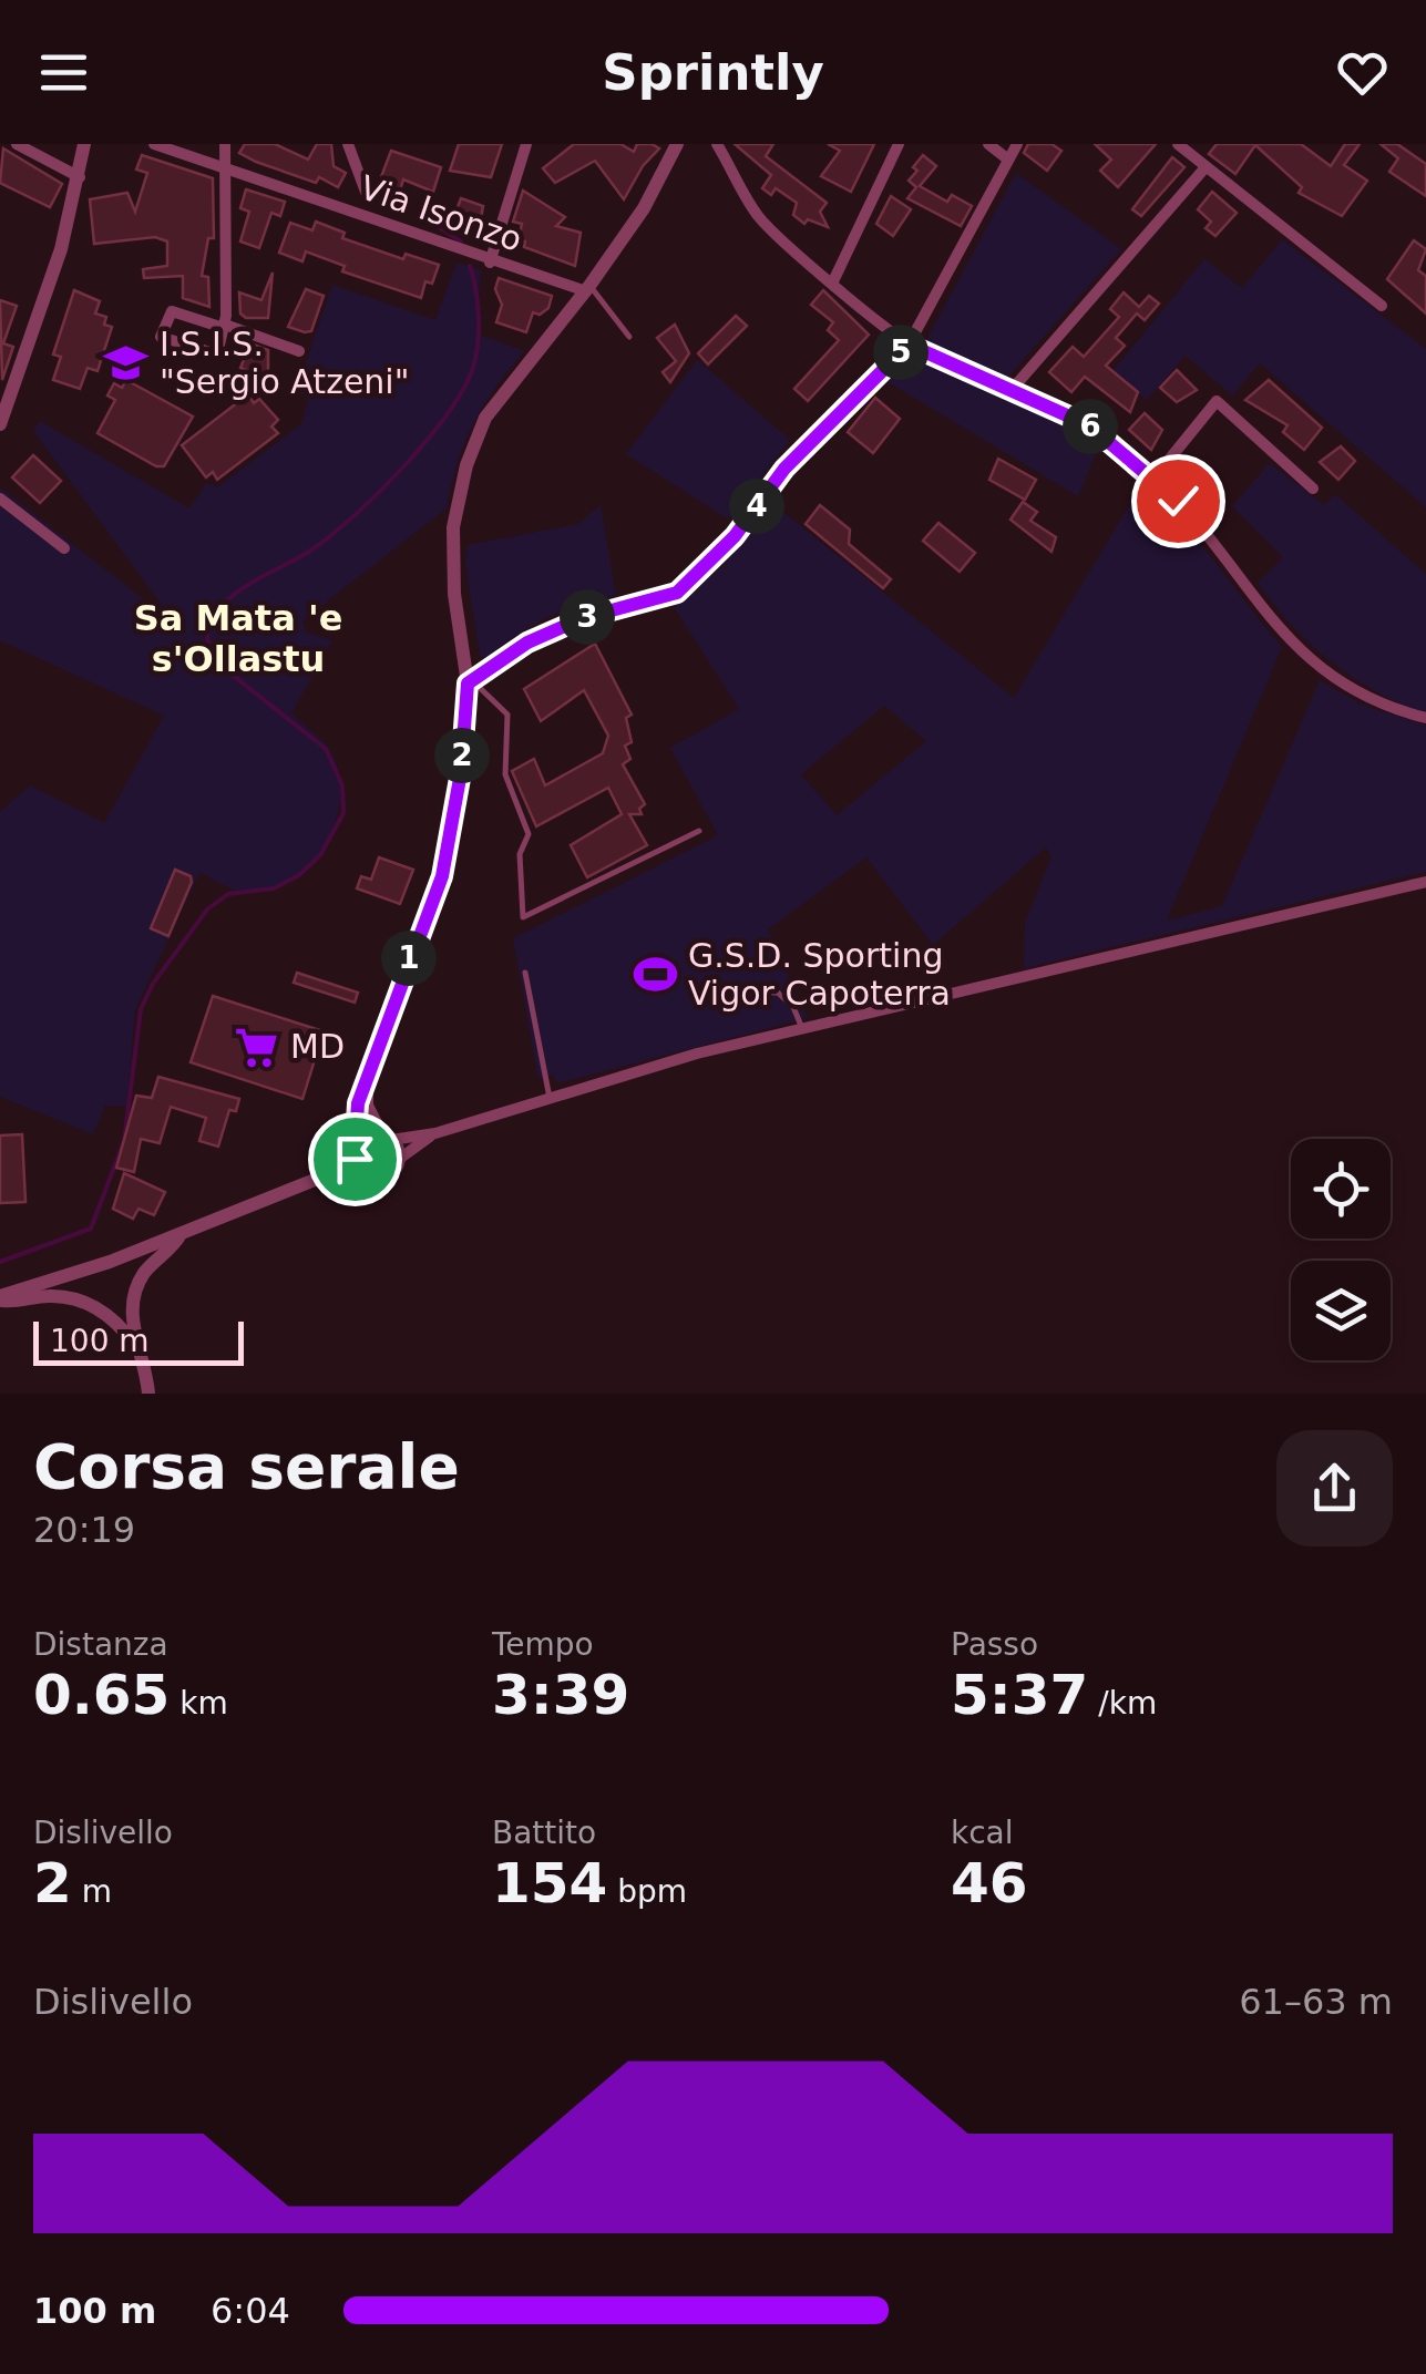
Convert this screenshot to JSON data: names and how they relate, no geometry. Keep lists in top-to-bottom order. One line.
{"streets":{"street":["Via Isonzo"]},"districts":["Sa Mata 'e s'Ollastu"],"places":{"school or university":["I.S.I.S. \"Sergio Atzeni\""],"sports":["G.S.D. Sporting Vigor Capoterra"],"supermarket":["MD"]},"scale_bar":"100 m","page":{"header":"Sprintly","pins":["5","6","4","3","2","1"],"scale":"100 m","heading":["Corsa serale","20:19"],"stats":[["Distanza","0.65 km"],["Tempo","3:39"],["Passo","5:37 /km"],["Dislivello","2 m"],["Battito","154 bpm"],["kcal","46"]],"chart":["Dislivello","61–63 m"],"list":[{"name":"100 m","note":"6:04"}]}}
